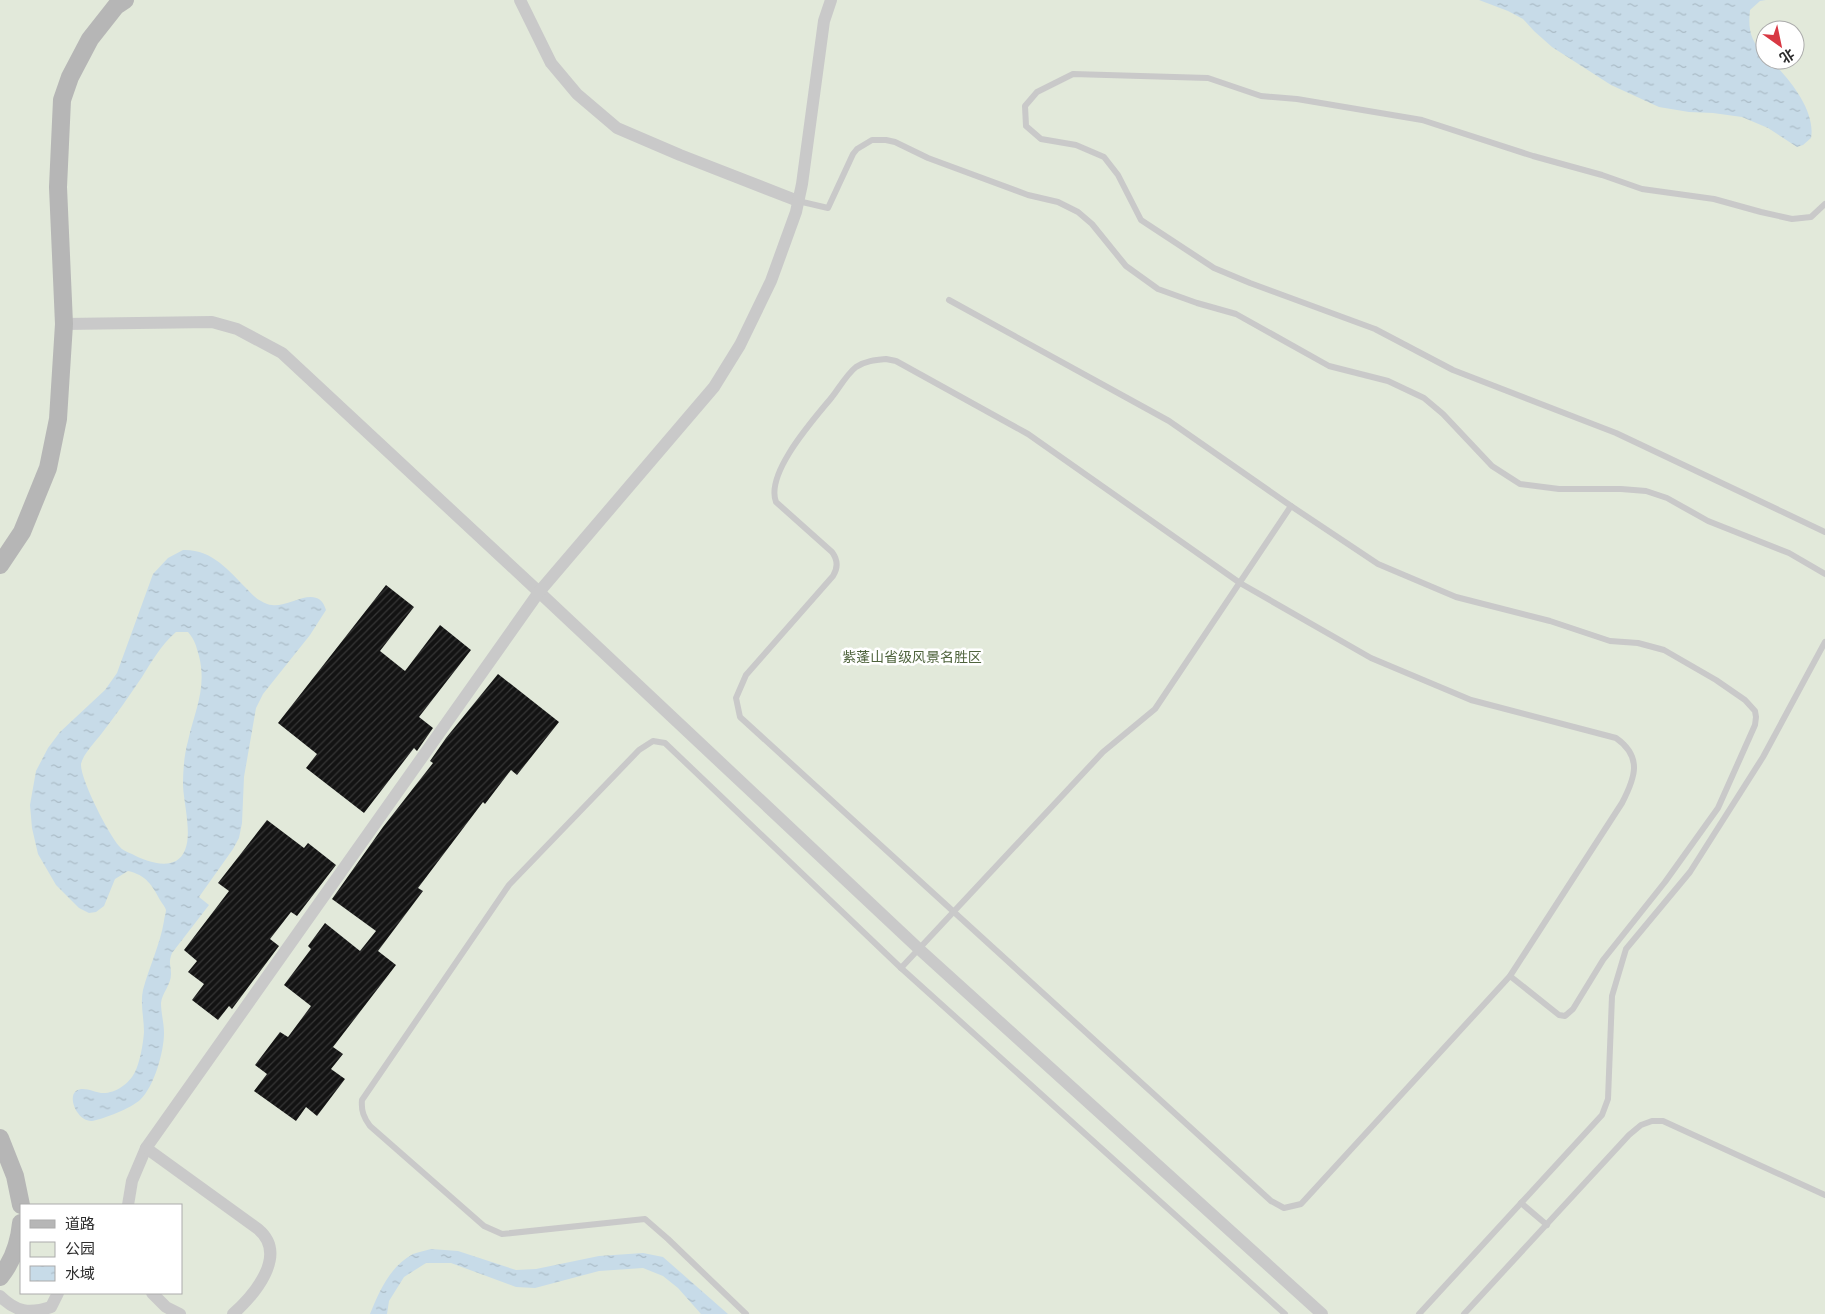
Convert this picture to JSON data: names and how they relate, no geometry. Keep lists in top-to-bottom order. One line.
{"parks":["紫蓬山省级风景名胜区"],"legend":["道路","公园","水域"],"north":"bottom right"}
